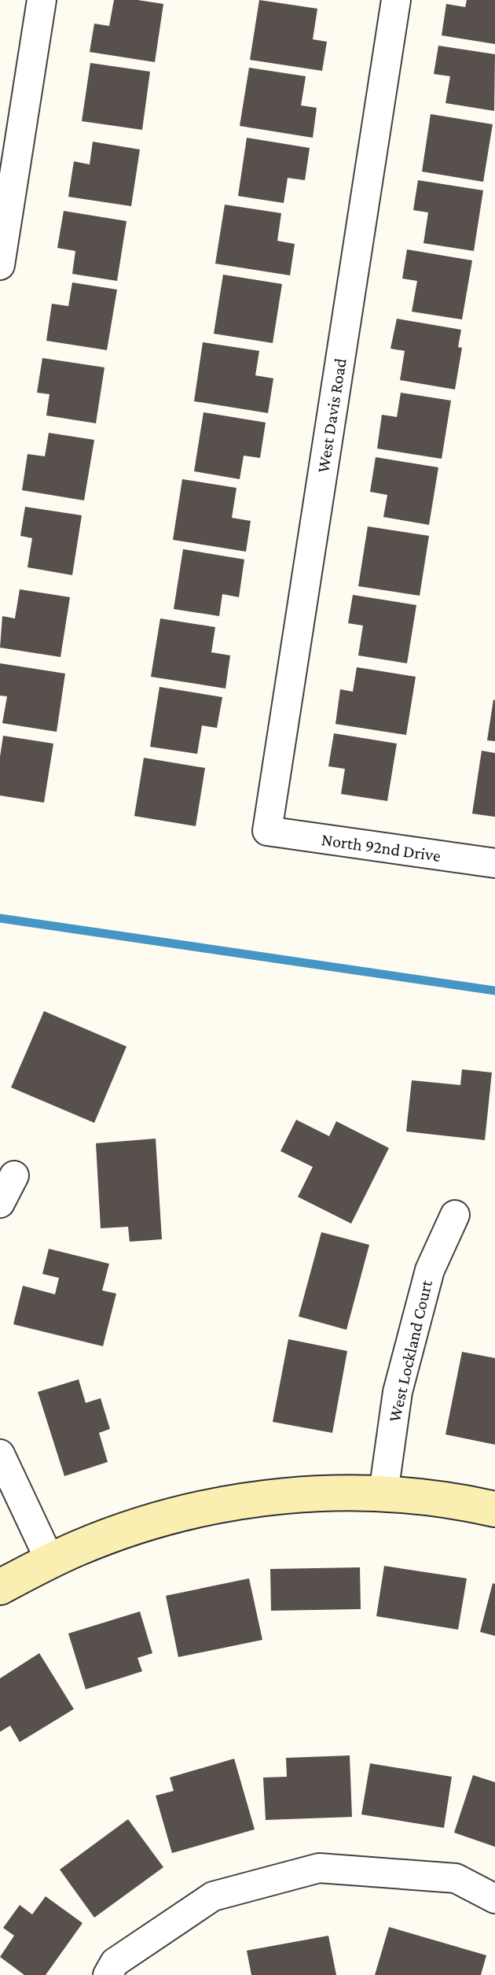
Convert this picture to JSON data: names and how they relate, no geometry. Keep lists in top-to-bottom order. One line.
{"streets":{"street":["West Davis Road","North 92nd Drive","West Lockland Court"]},"crossings":[["West Davis Road","North 92nd Drive"]]}
